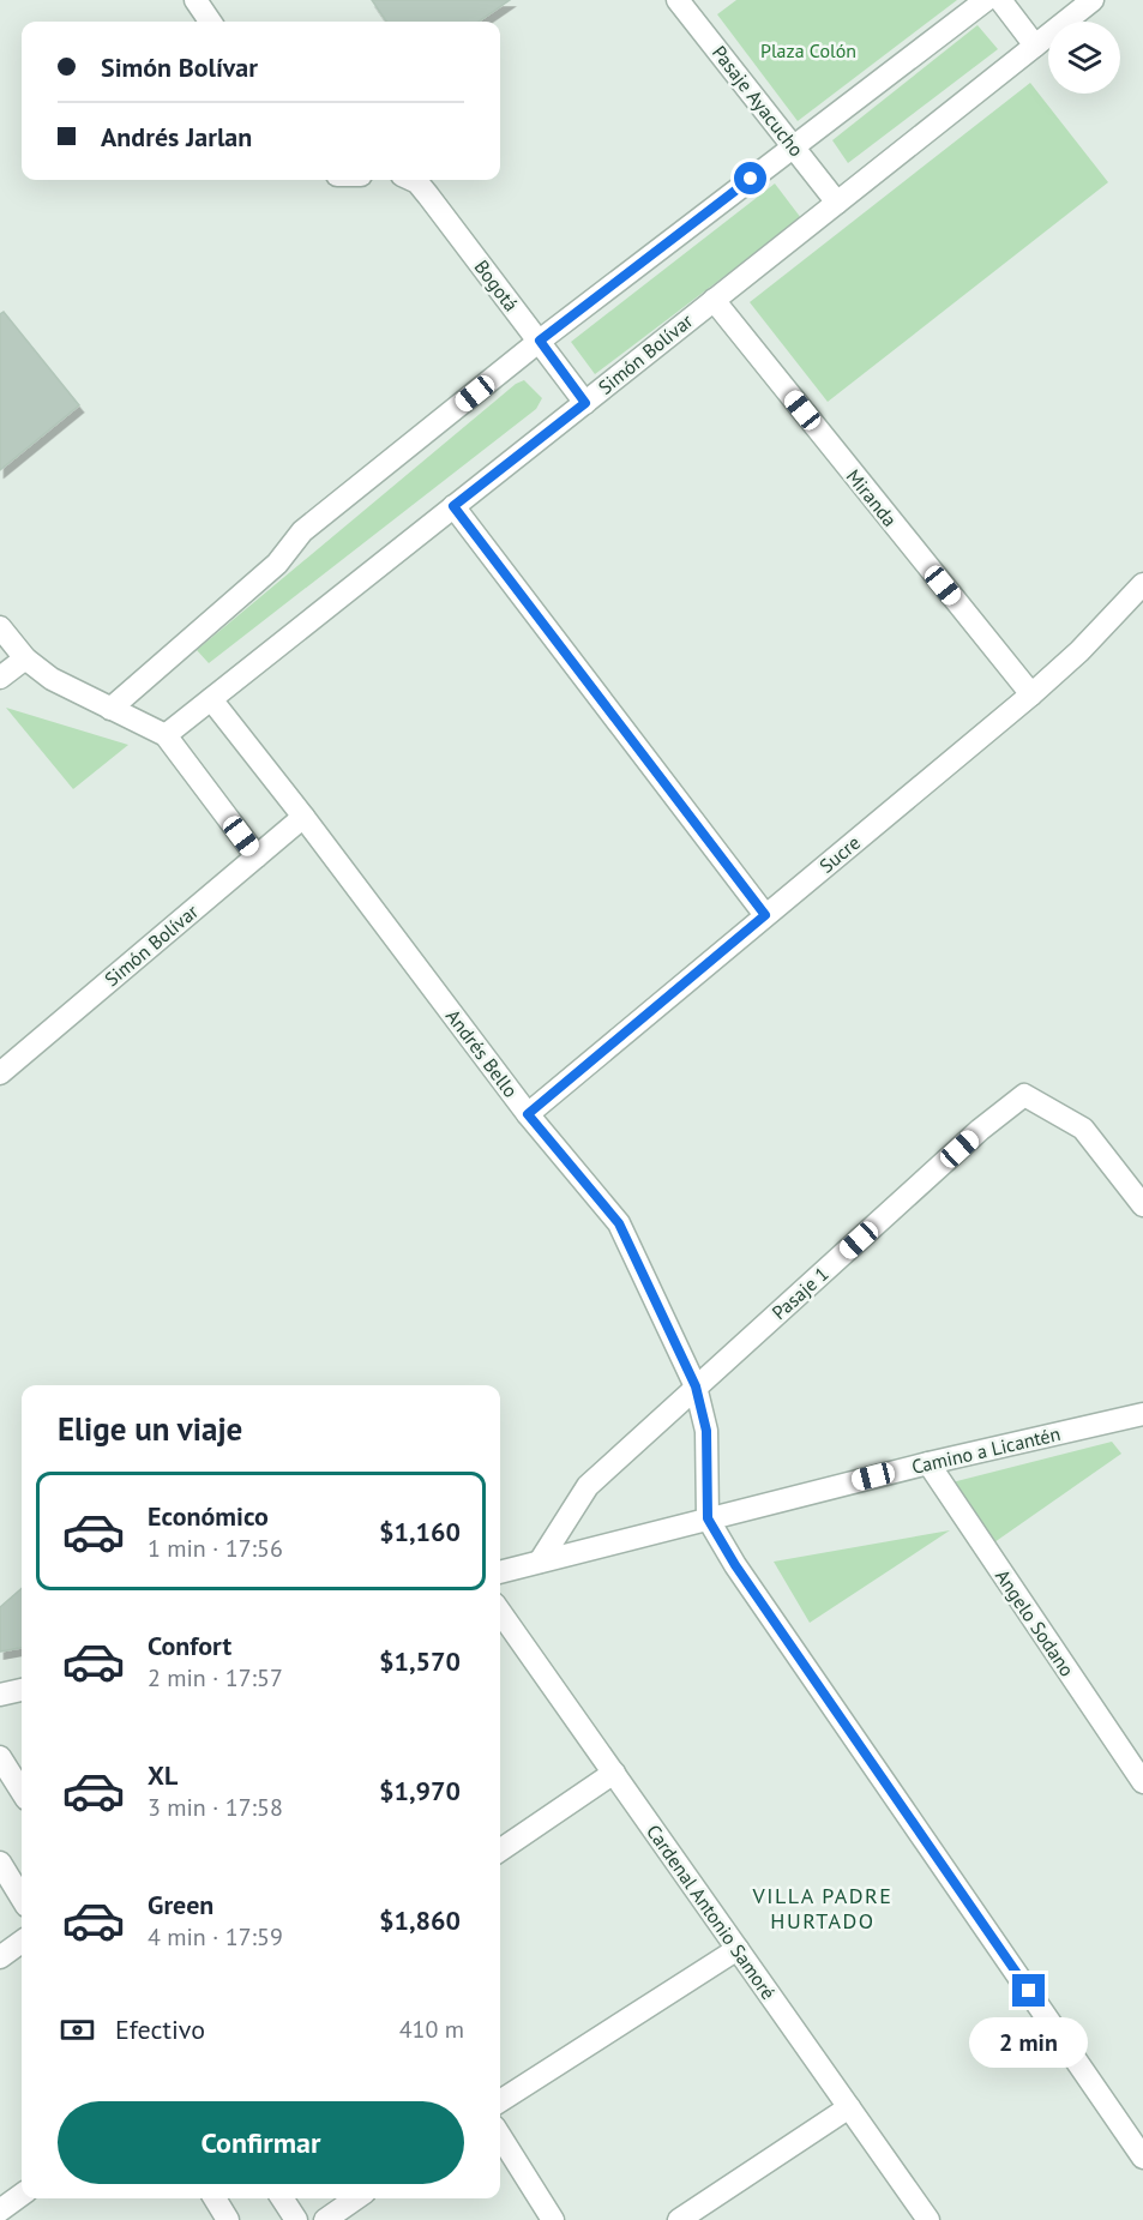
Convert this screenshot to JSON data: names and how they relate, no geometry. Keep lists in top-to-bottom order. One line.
{"streets":{"street":["Pasaje Ayacucho","Bogotá","Simón Bolívar","Miranda","Sucre","Andrés Bello","Pasaje 1","Camino a Licantén","Angelo Sodano","Cardenal Antonio Samoré"]},"crossings":[["Pasaje Ayacucho","Simón Bolívar"],["Bogotá","Simón Bolívar"],["Simón Bolívar","Miranda"],["Simón Bolívar","Andrés Bello"],["Miranda","Sucre"],["Sucre","Andrés Bello"],["Andrés Bello","Pasaje 1"],["Andrés Bello","Camino a Licantén"],["Pasaje 1","Camino a Licantén"],["Camino a Licantén","Angelo Sodano"]],"districts":["VILLA PADRE HURTADO"],"parks":["Plaza Colón"],"page":{"banner":["Simón Bolívar","Andrés Jarlan"],"heading":"Elige un viaje","list":[{"name":"Económico","note":"1 min · 17:56","value":"$1,160"},{"name":"Confort","note":"2 min · 17:57","value":"$1,570"},{"name":"XL","note":"3 min · 17:58","value":"$1,970"},{"name":"Green","note":"4 min · 17:59","value":"$1,860"}],"pay":["Efectivo","410 m"],"bubble":"2 min","buttons":"Confirmar"}}
